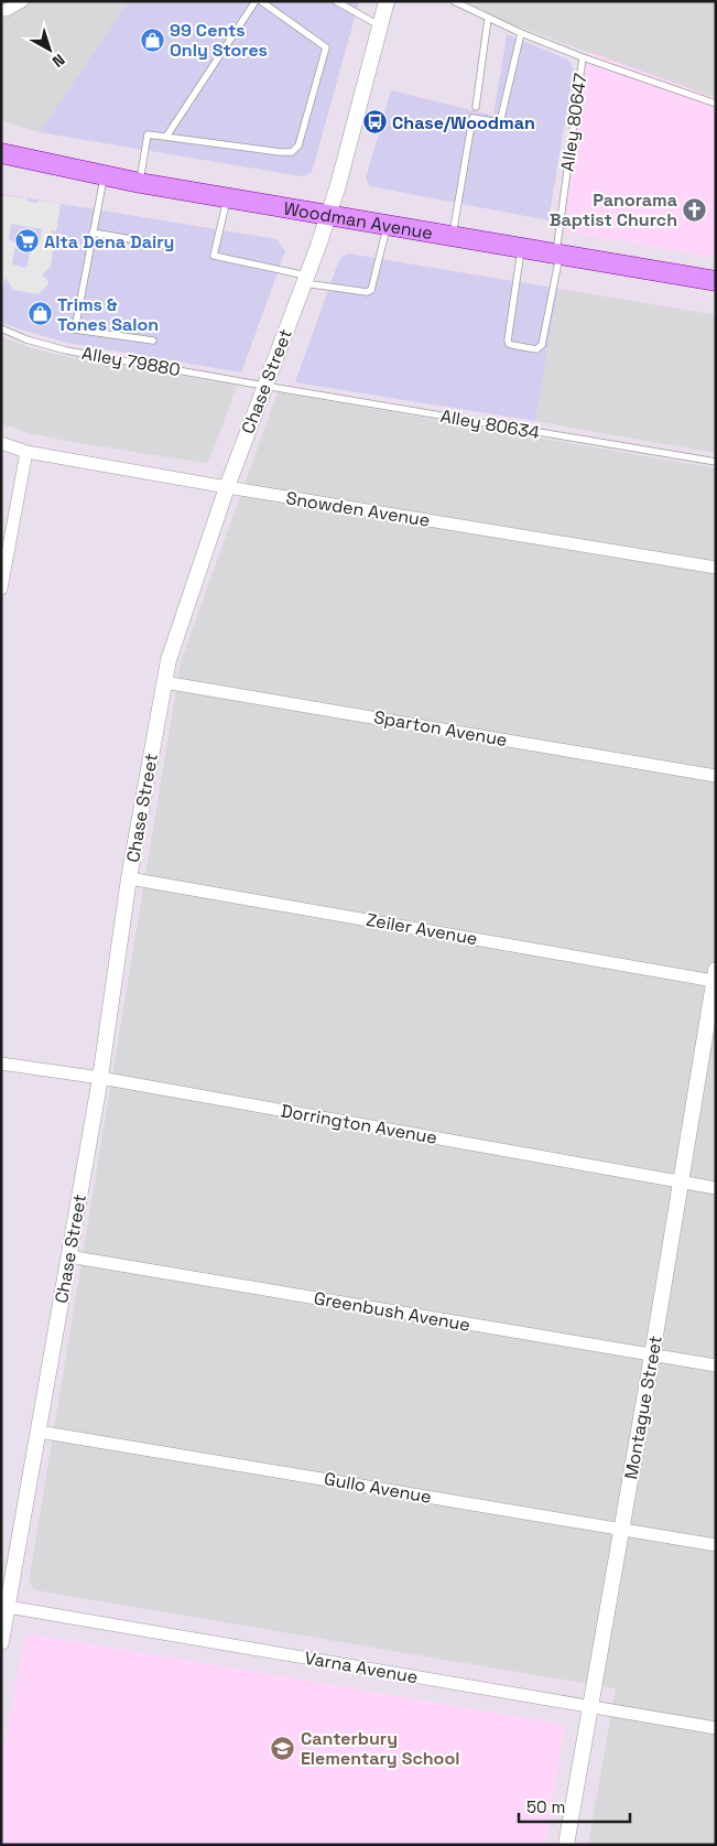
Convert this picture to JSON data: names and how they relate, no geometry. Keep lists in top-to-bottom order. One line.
{"streets":{"main road":["Woodman Avenue"],"street":["Chase Street","Snowden Avenue","Sparton Avenue","Zeiler Avenue","Dorrington Avenue","Greenbush Avenue","Montague Street","Gullo Avenue","Varna Avenue"],"lane":["Alley 80647","Alley 79880","Alley 80634"]},"crossings":[["Alley 80647","Woodman Avenue"],["Woodman Avenue","Chase Street"],["Alley 79880","Chase Street"],["Alley 79880","Alley 80634"],["Chase Street","Alley 80634"],["Chase Street","Snowden Avenue"],["Chase Street","Sparton Avenue"],["Chase Street","Zeiler Avenue"],["Chase Street","Dorrington Avenue"],["Chase Street","Greenbush Avenue"],["Chase Street","Gullo Avenue"],["Chase Street","Varna Avenue"],["Zeiler Avenue","Montague Street"],["Dorrington Avenue","Montague Street"],["Greenbush Avenue","Montague Street"],["Montague Street","Gullo Avenue"],["Montague Street","Varna Avenue"]],"places":{"shop":["99 Cents Only Stores","Trims & Tones Salon"],"bus stop":["Chase/Woodman"],"church":["Panorama Baptist Church"],"supermarket":["Alta Dena Dairy"],"school or university":["Canterbury Elementary School"]},"scale_bar":"50 m","north":"bottom right"}
